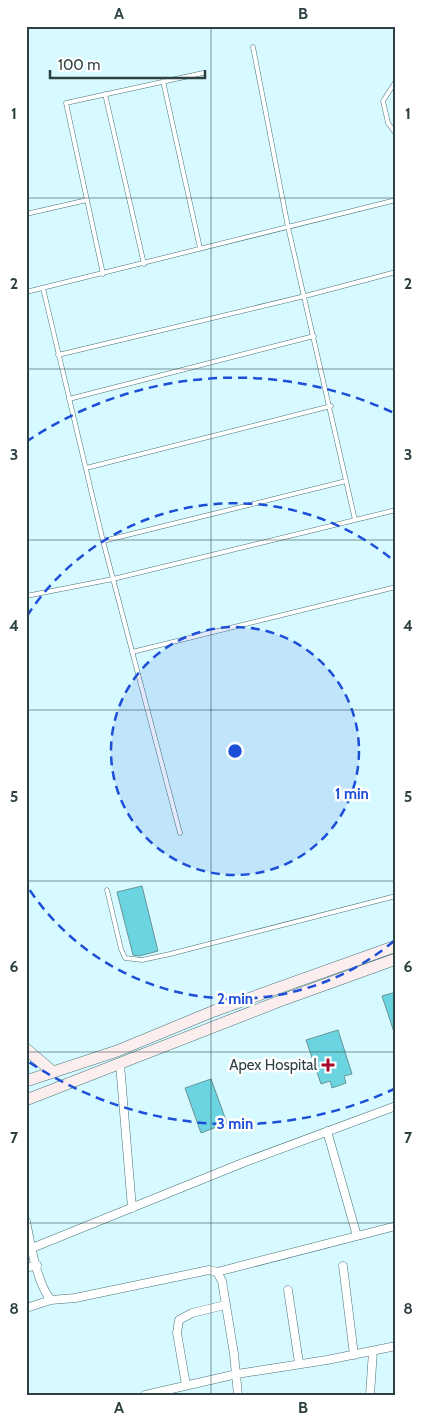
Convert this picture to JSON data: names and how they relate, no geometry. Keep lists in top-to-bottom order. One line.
{"places":{"health":["Apex Hospital"]},"scale_bar":"100 m","grid":{"columns":["A","B"],"rows":["1","2","3","4","5","6","7","8"]},"rings":["1 min","2 min","3 min"]}
